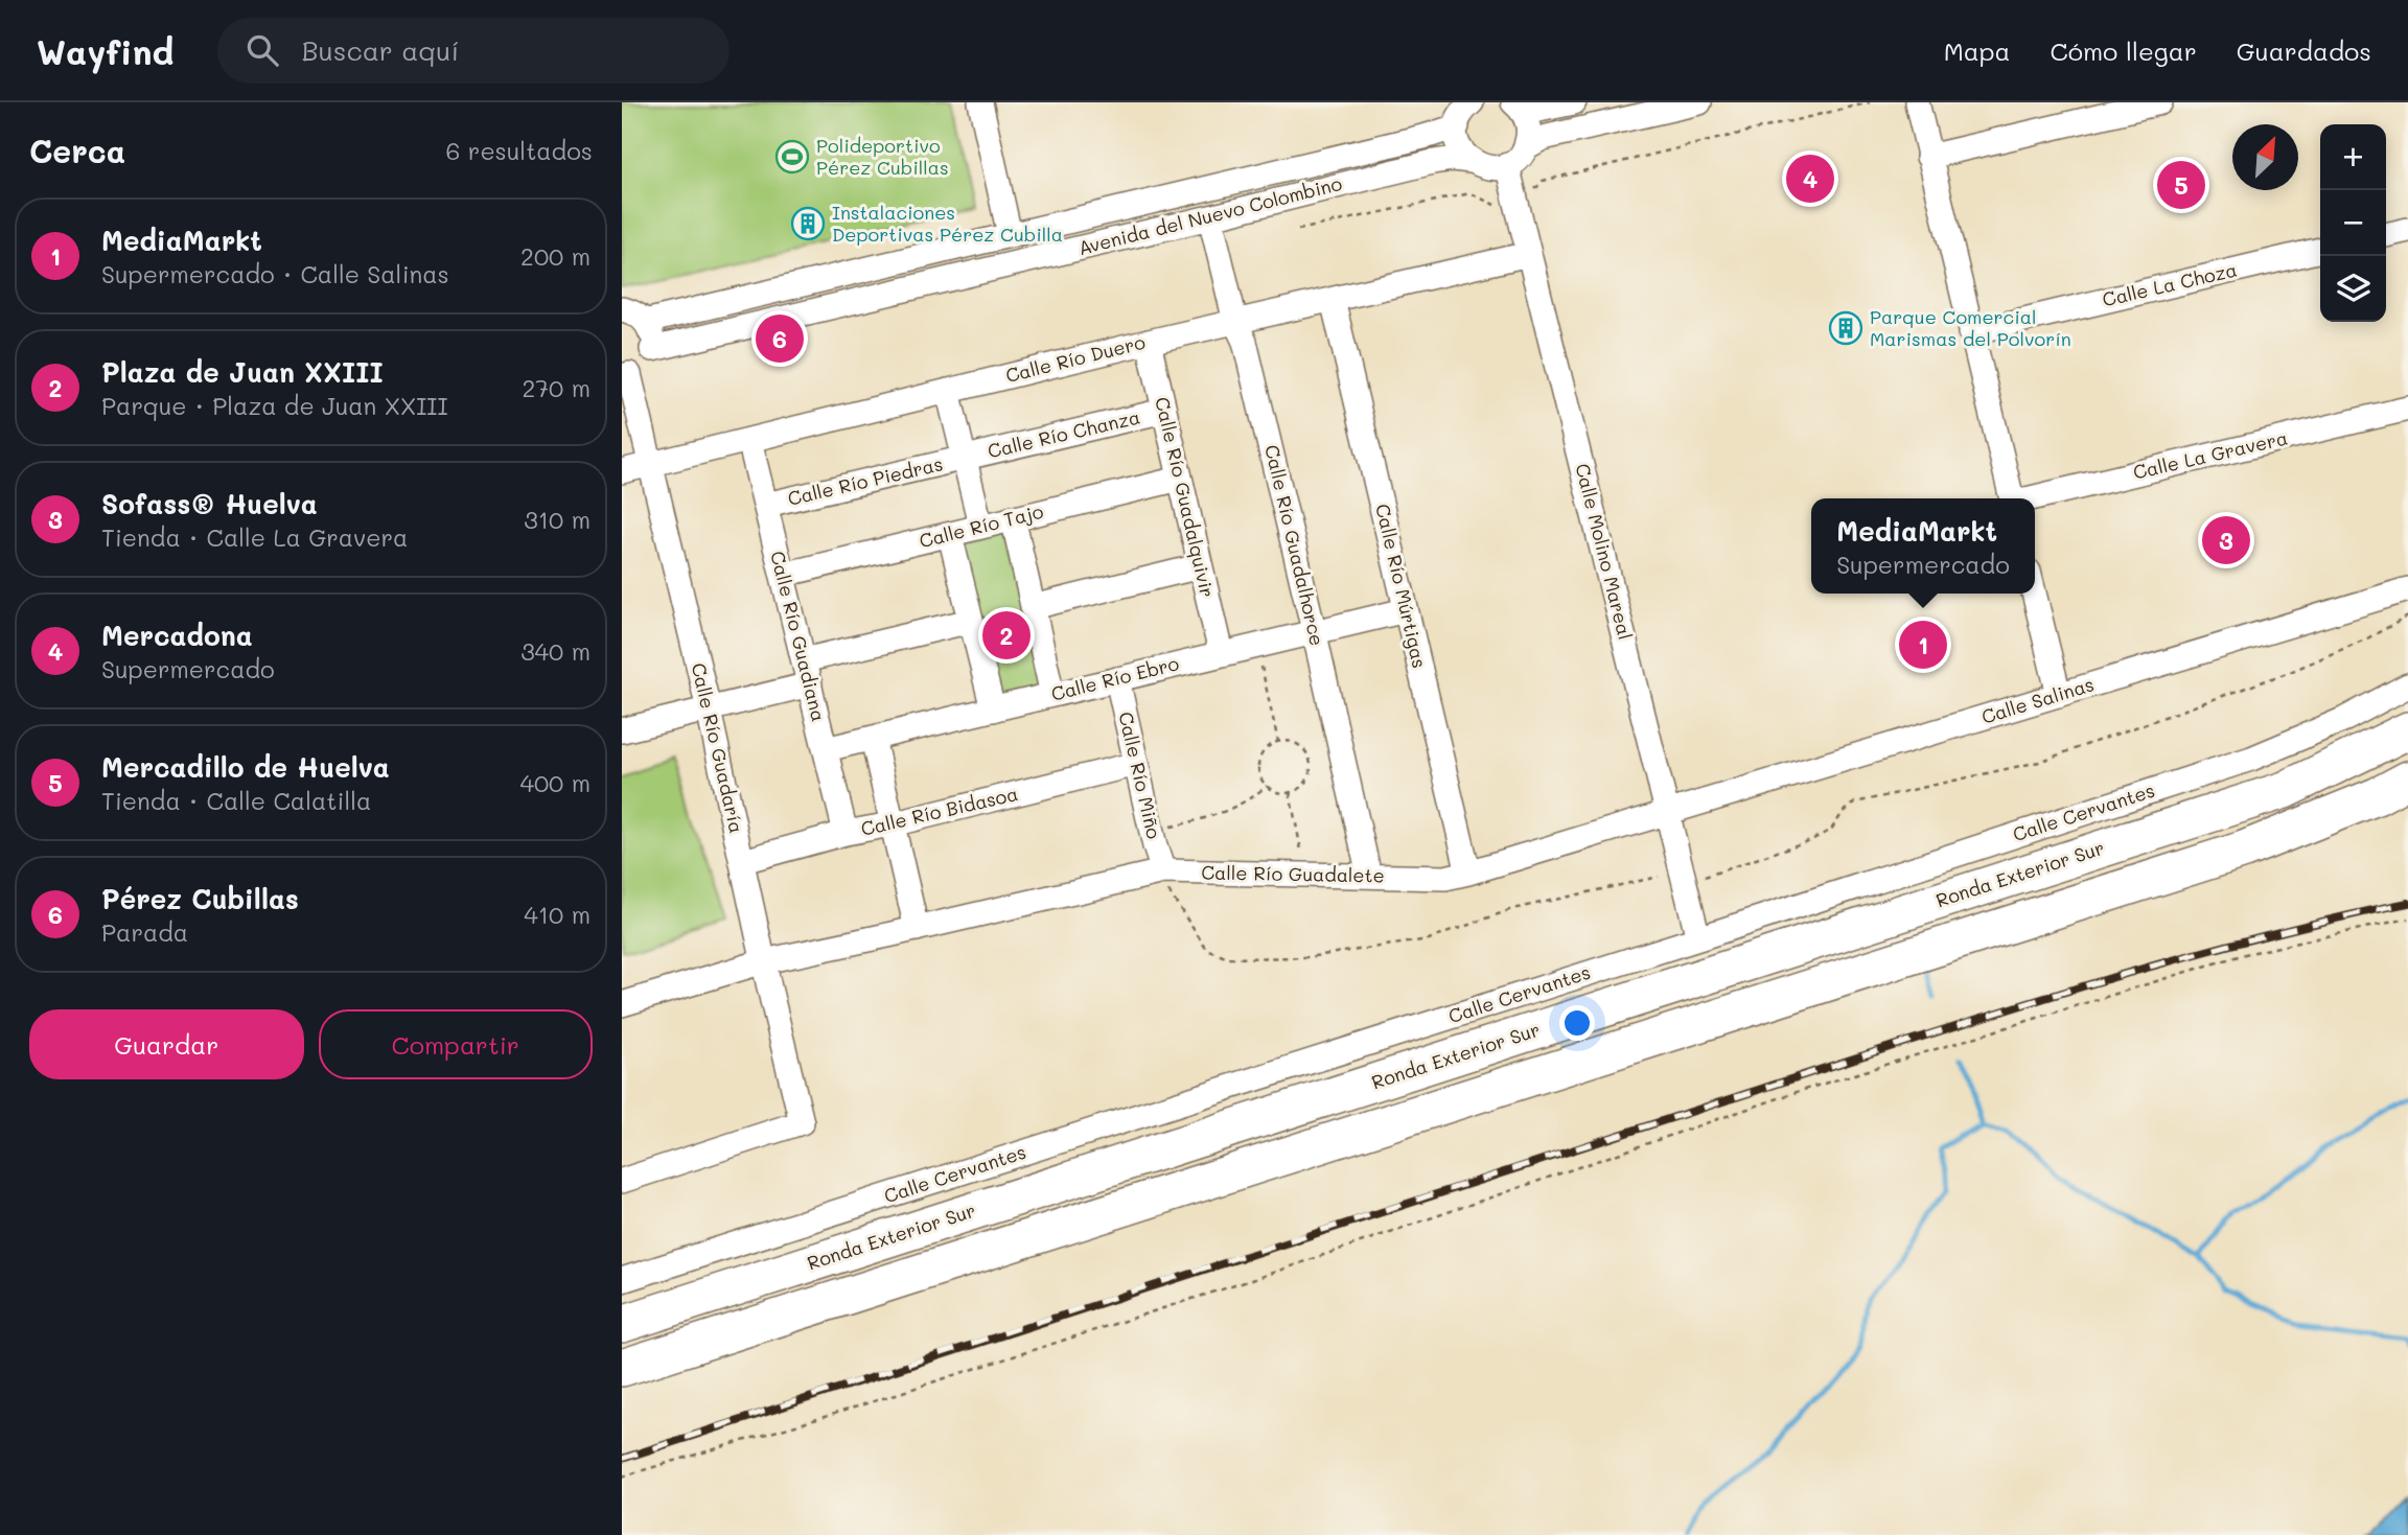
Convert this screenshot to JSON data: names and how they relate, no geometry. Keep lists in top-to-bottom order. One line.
{"streets":{"highway":["Ronda Exterior Sur"],"street":["Avenida del Nuevo Colombino","Calle La Choza","Calle Río Duero","Calle Río Chanza","Calle La Gravera","Calle Río Piedras","Calle Río Guadalquivir","Calle Río Tajo","Calle Río Guadalhorce","Calle Molino Mareal","Calle Río Múrtigas","Calle Río Guadiana","Calle Río Ebro","Calle Salinas","Calle Río Guadaría","Calle Río Miño","Calle Río Bidasoa","Calle Cervantes","Calle Río Guadalete"]},"crossings":[["Avenida del Nuevo Colombino","Calle Río Guadalhorce"],["Avenida del Nuevo Colombino","Calle Molino Mareal"],["Calle Río Duero","Calle Río Guadalquivir"],["Calle Río Duero","Calle Río Guadalhorce"],["Calle Río Duero","Calle Molino Mareal"],["Calle Río Duero","Calle Río Múrtigas"],["Calle Río Duero","Calle Río Guadiana"],["Calle Río Duero","Calle Río Guadaría"],["Calle Río Chanza","Calle Río Piedras"],["Calle Río Chanza","Calle Río Guadalquivir"],["Calle Río Piedras","Calle Río Guadiana"],["Calle Río Guadalquivir","Calle Río Tajo"],["Calle Río Guadalquivir","Calle Río Ebro"],["Calle Río Tajo","Calle Río Guadiana"],["Calle Río Guadalhorce","Calle Río Ebro"],["Calle Río Guadalhorce","Calle Río Guadalete"],["Calle Molino Mareal","Calle Salinas"],["Calle Molino Mareal","Calle Cervantes"],["Calle Molino Mareal","Calle Río Guadalete"],["Calle Río Múrtigas","Calle Río Ebro"],["Calle Río Múrtigas","Calle Río Guadalete"],["Calle Río Guadiana","Calle Río Ebro"],["Calle Río Guadiana","Calle Río Bidasoa"],["Calle Río Ebro","Calle Río Miño"],["Calle Salinas","Calle Río Guadalete"],["Calle Río Guadaría","Calle Río Bidasoa"],["Calle Río Guadaría","Calle Río Guadalete"],["Calle Río Miño","Calle Río Bidasoa"],["Calle Río Miño","Calle Río Guadalete"]],"places":{"sports":["Polideportivo Pérez Cubillas"],"building":["Instalaciones Deportivas Pérez Cubilla","Parque Comercial Marismas del Polvorín"]},"north":"top right","page":{"header":"Wayfind","search":"Buscar aquí","nav":["Mapa","Cómo llegar","Guardados"],"heading":["Cerca","6 resultados"],"map_buttons":["+","−"],"pins":["4","5","6","3","2","1"],"list":[{"mark":"1","name":"MediaMarkt","note":"Supermercado · Calle Salinas","value":"200 m"},{"mark":"2","name":"Plaza de Juan XXIII","note":"Parque · Plaza de Juan XXIII","value":"270 m"},{"mark":"3","name":"Sofass® Huelva","note":"Tienda · Calle La Gravera","value":"310 m"},{"mark":"4","name":"Mercadona","note":"Supermercado","value":"340 m"},{"mark":"5","name":"Mercadillo de Huelva","note":"Tienda · Calle Calatilla","value":"400 m"},{"mark":"6","name":"Pérez Cubillas","note":"Parada","value":"410 m"}],"popup":["MediaMarkt","Supermercado"],"buttons":["Guardar","Compartir"]}}
